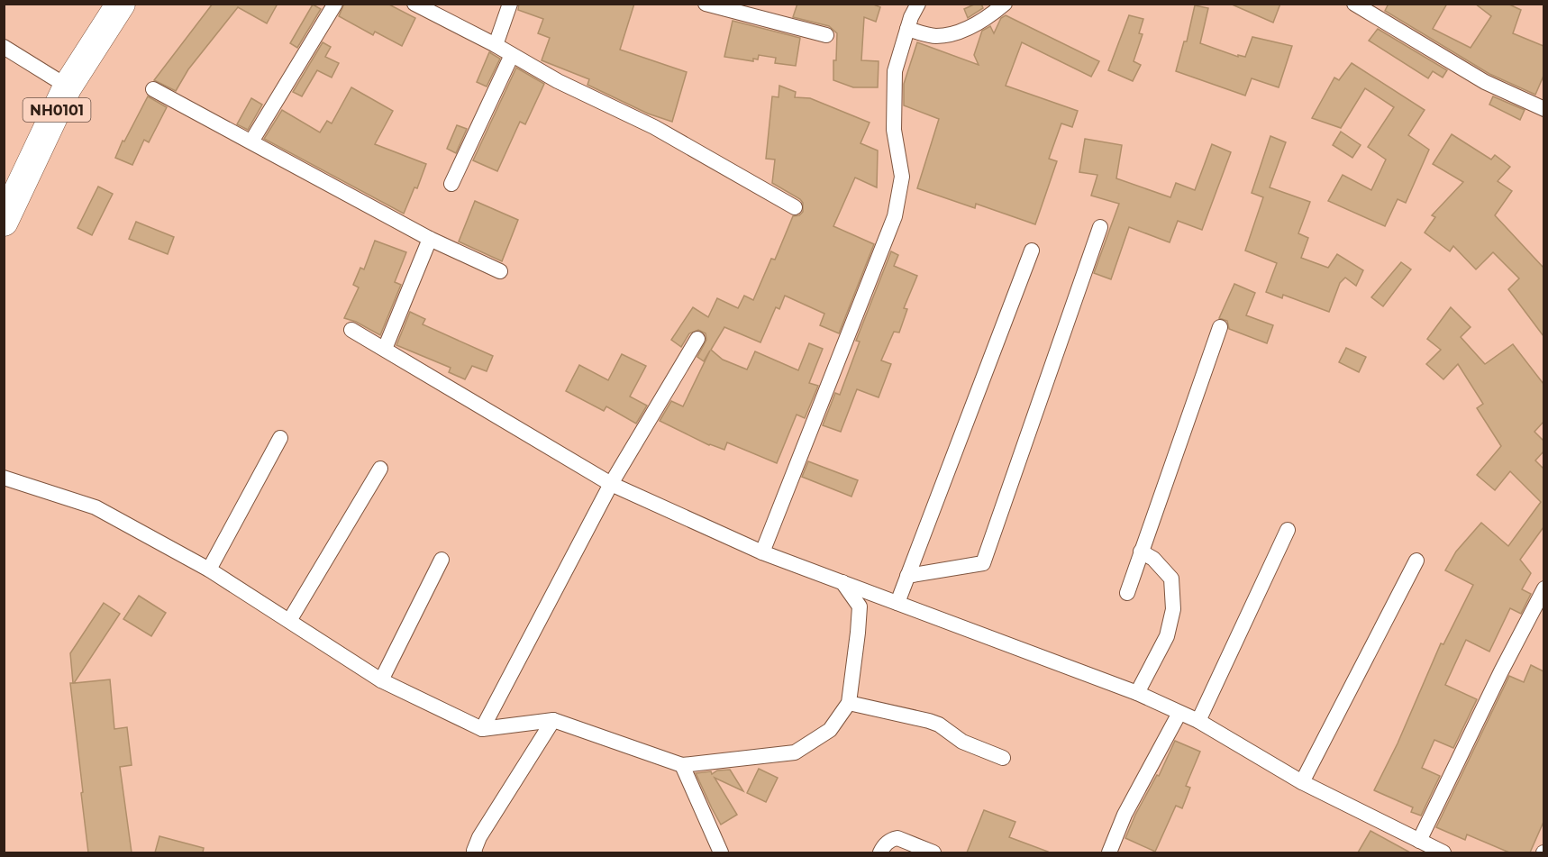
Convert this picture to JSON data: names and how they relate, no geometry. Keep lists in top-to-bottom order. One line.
{"streets":{"highway":["NH0101"]}}
